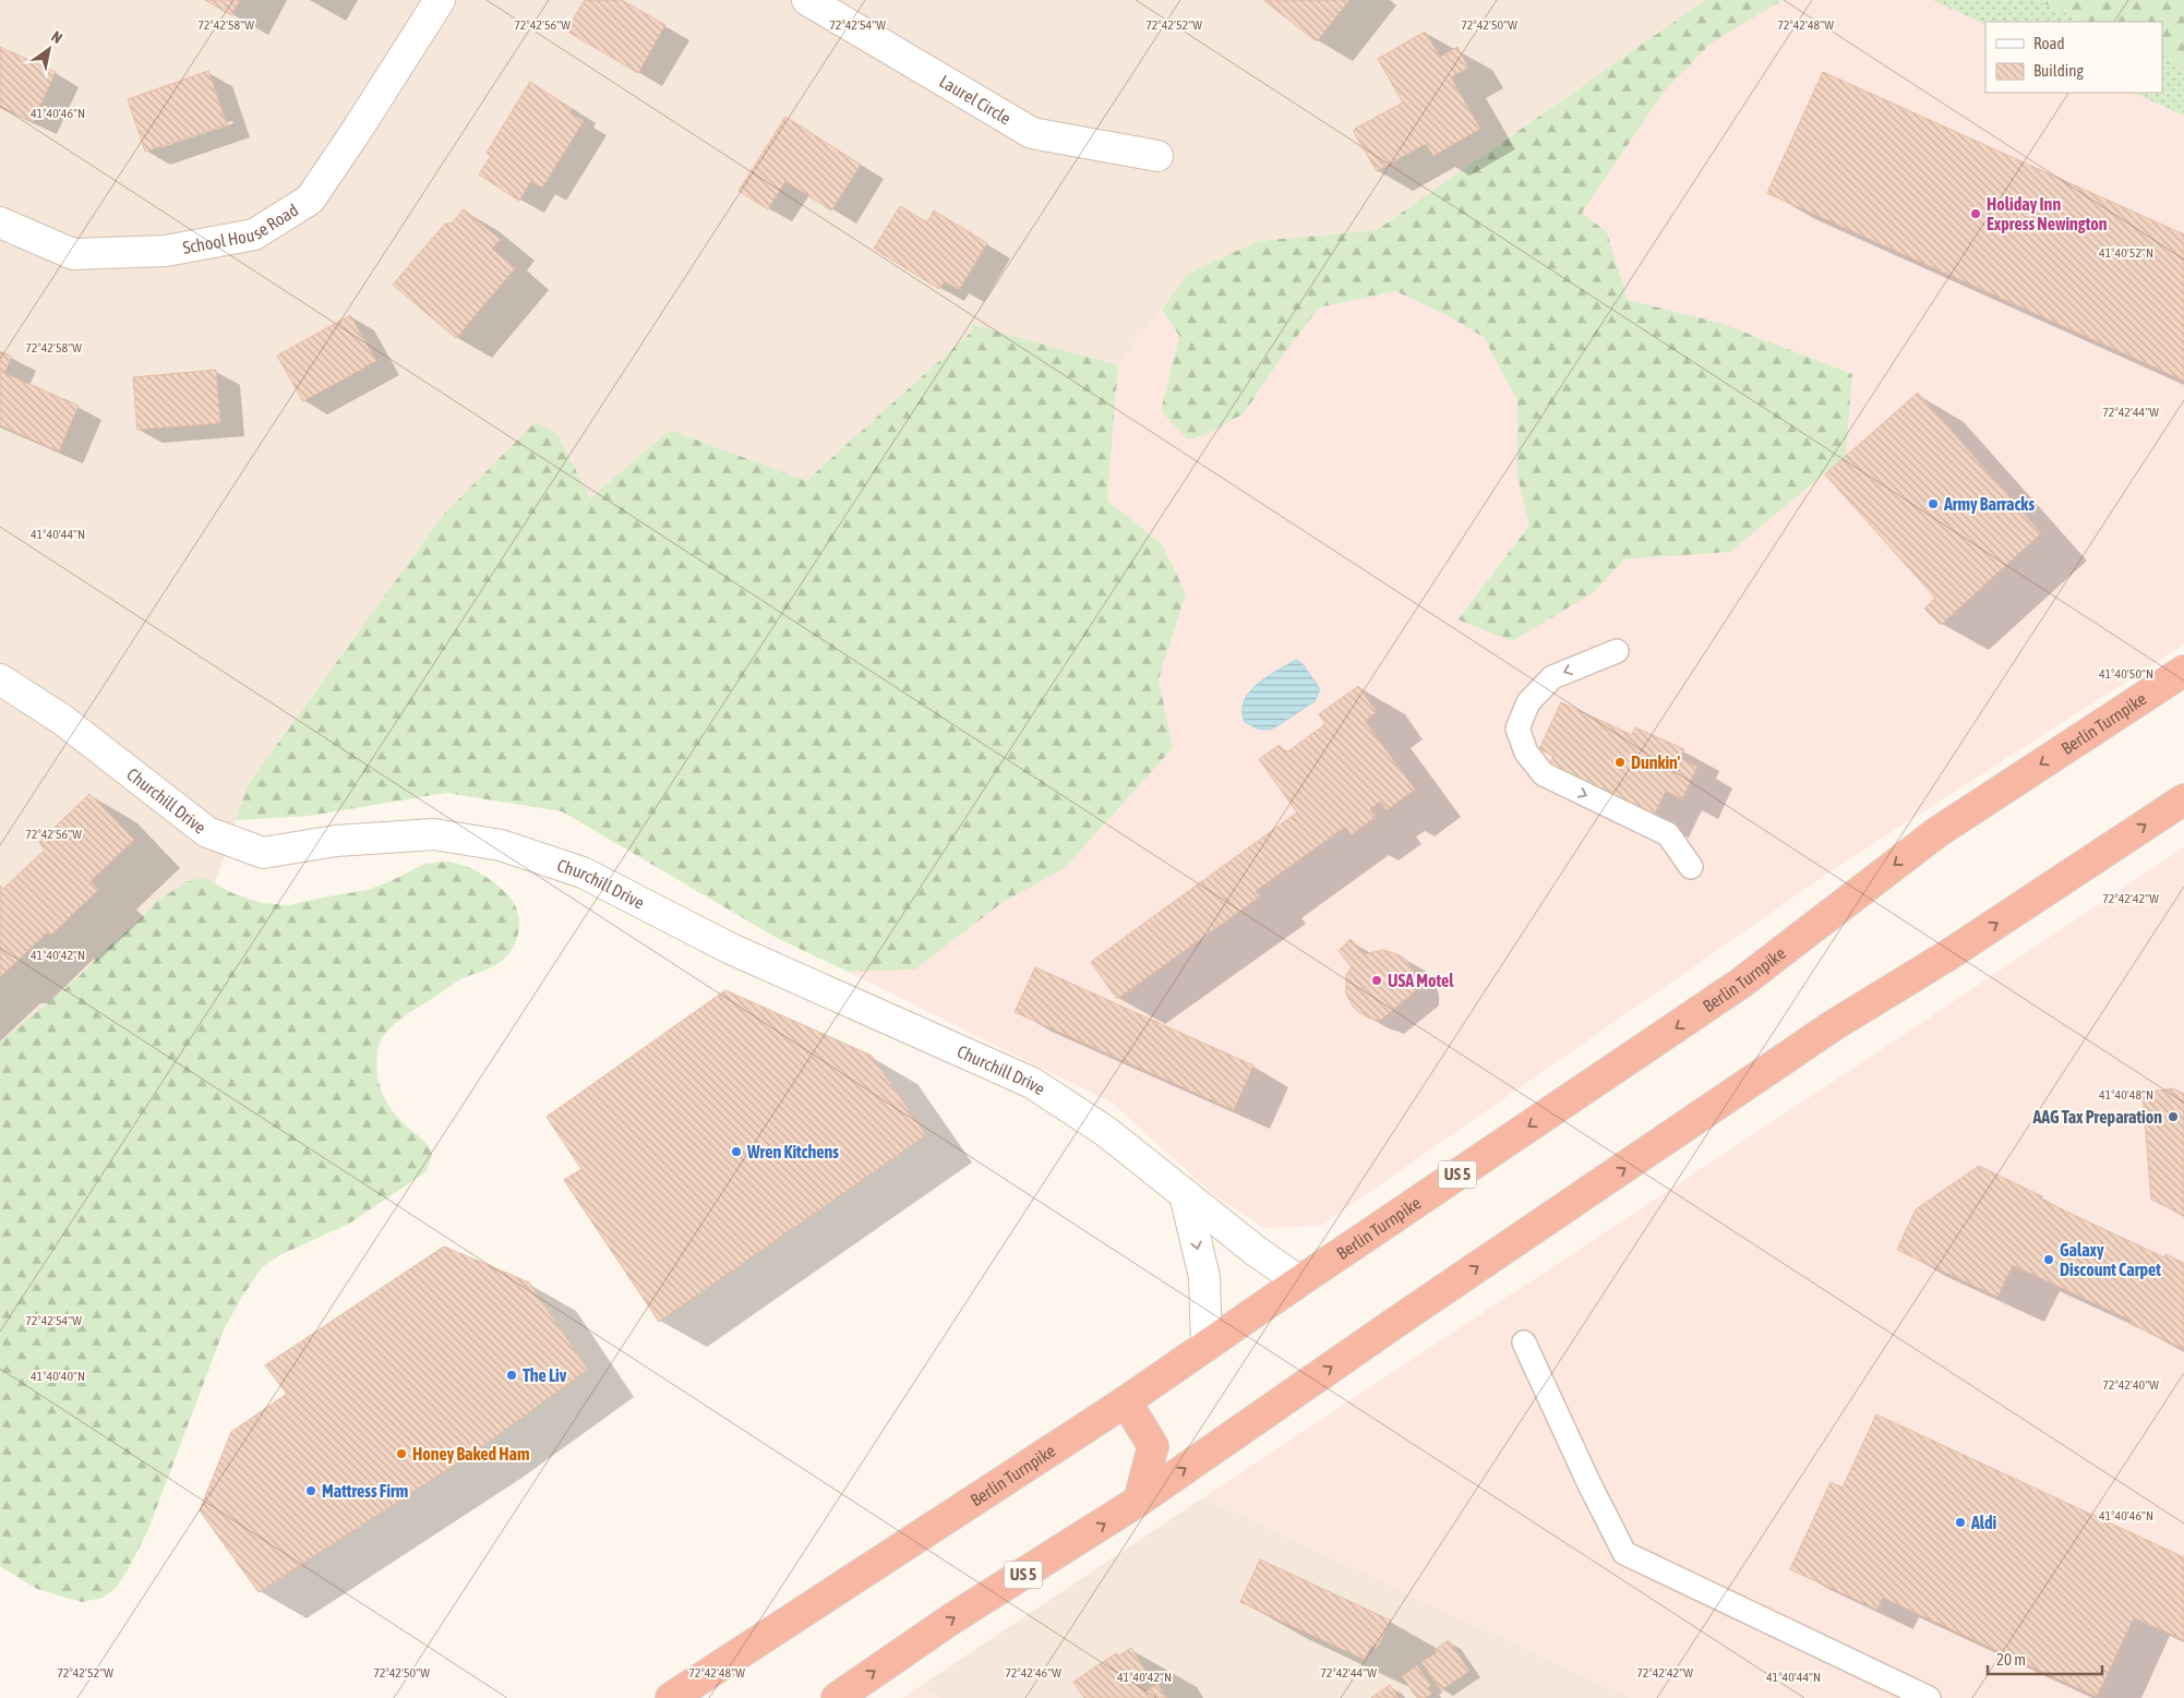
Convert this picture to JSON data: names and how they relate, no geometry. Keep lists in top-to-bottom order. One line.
{"streets":{"highway":["Berlin Turnpike","US 5"],"street":["Laurel Circle","School House Road","Churchill Drive"]},"crossings":[["Berlin Turnpike","Churchill Drive"]],"places":["Holiday Inn Express Newington","Army Barracks","Dunkin'","USA Motel","AAG Tax Preparation","Wren Kitchens","Galaxy Discount Carpet","The Liv","Honey Baked Ham","Mattress Firm","Aldi"],"legend":["Road","Building"],"scale_bar":"20 m","north":"top right","coordinates":["72°42'58\"W","72°42'56\"W","72°42'54\"W","72°42'52\"W","72°42'50\"W","72°42'48\"W","41°40'46\"N","41°40'52\"N","72°42'44\"W","41°40'44\"N","41°40'50\"N","72°42'42\"W","41°40'42\"N","41°40'48\"N","41°40'40\"N","72°42'40\"W","72°42'46\"W"]}
